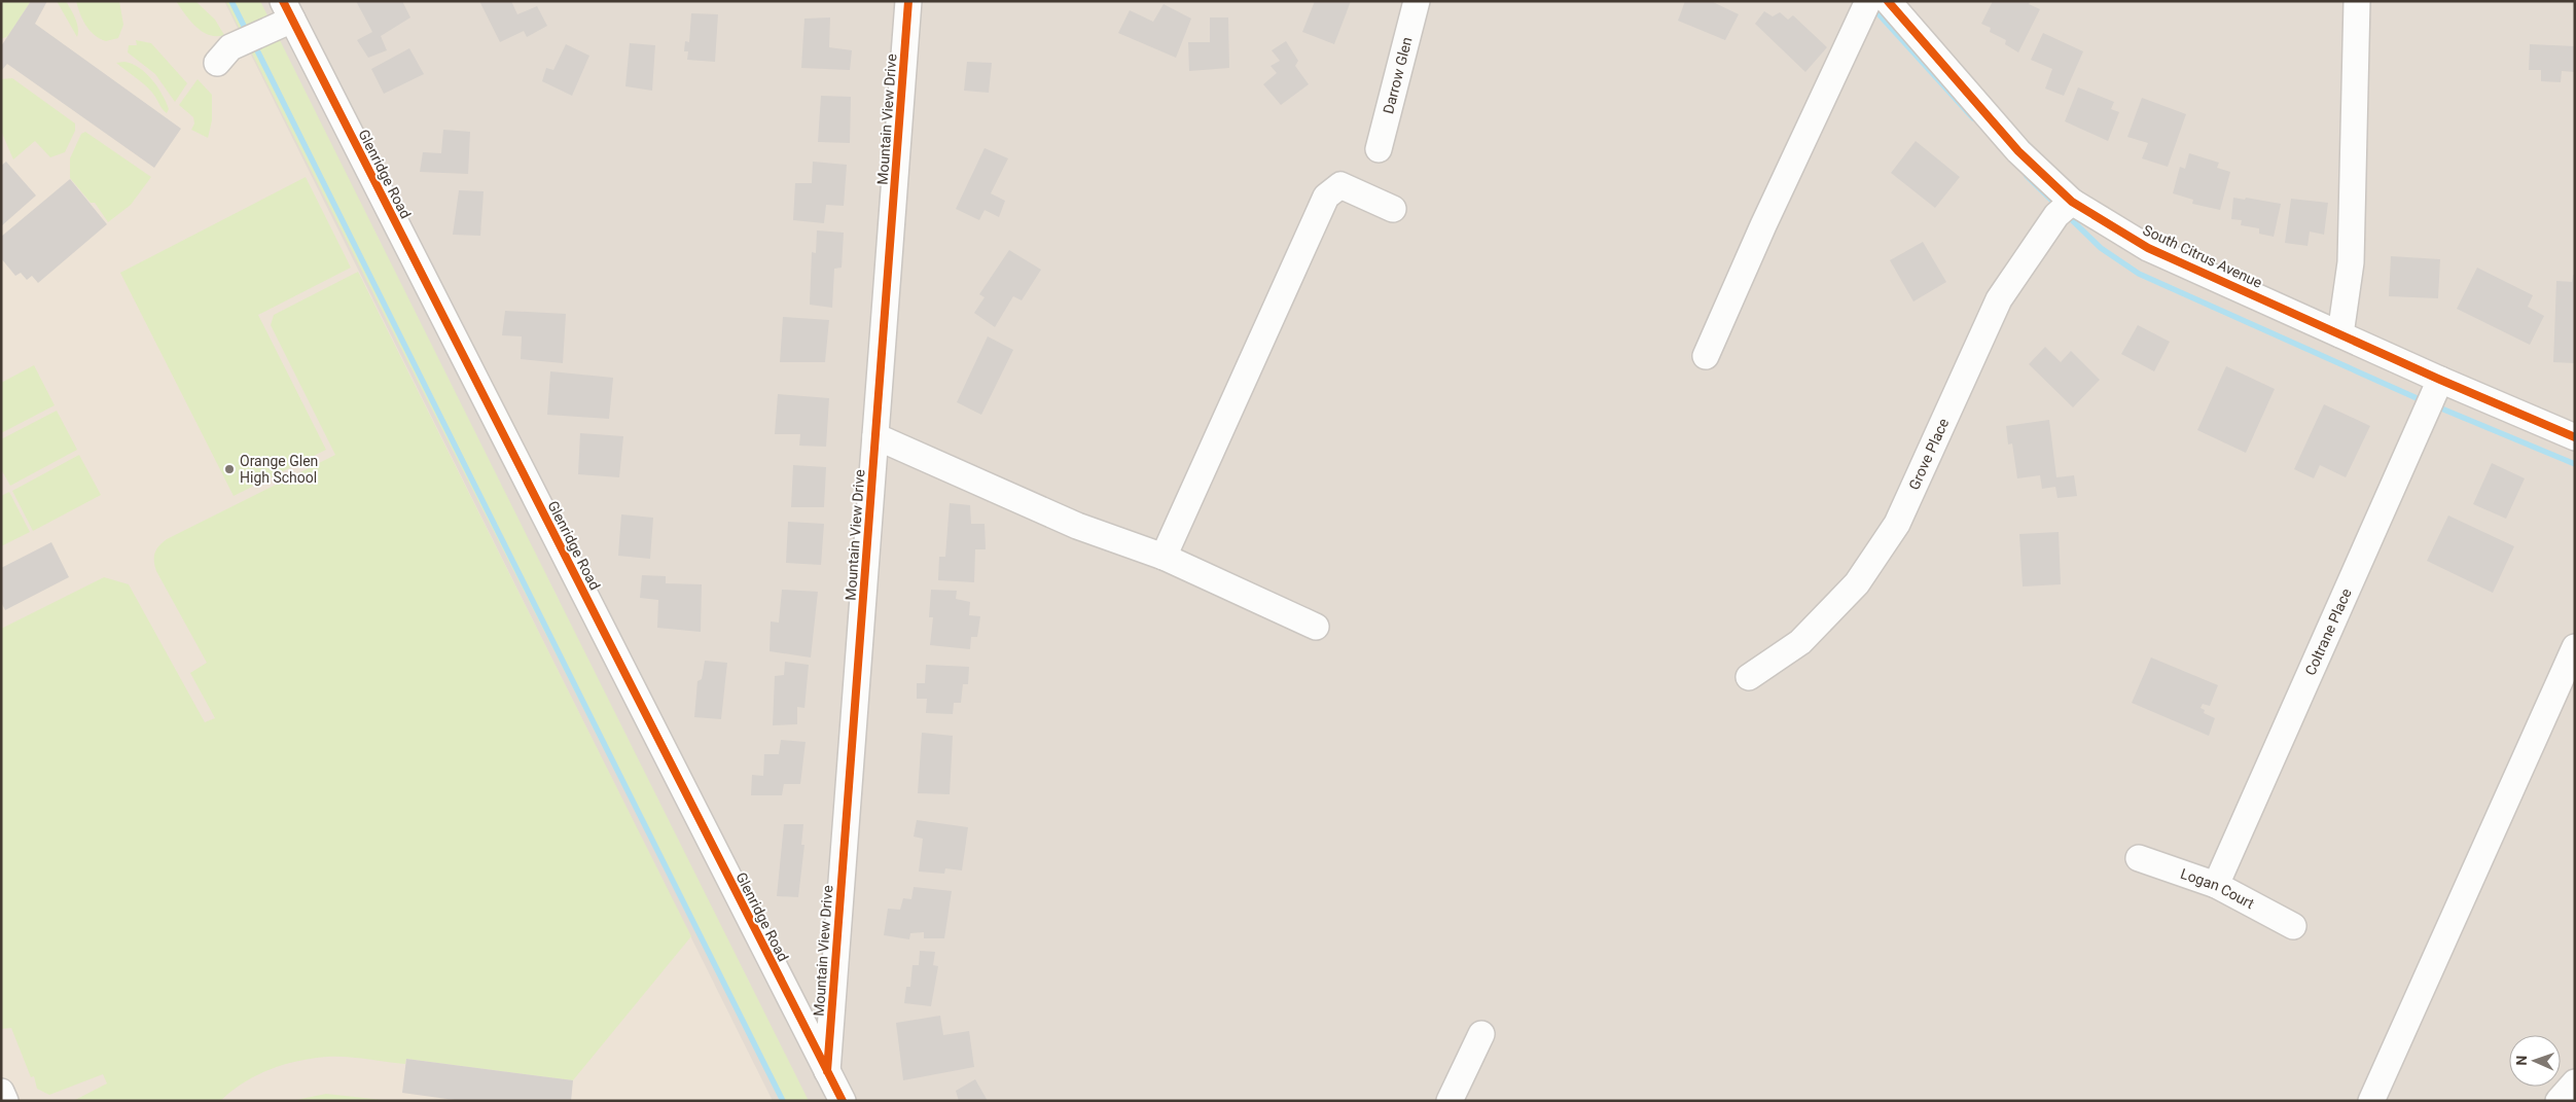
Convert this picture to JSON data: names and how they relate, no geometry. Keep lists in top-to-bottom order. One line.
{"streets":{"street":["Darrow Glen","Mountain View Drive","Glenridge Road","South Citrus Avenue","Grove Place","Coltrane Place","Logan Court"]},"crossings":[["Mountain View Drive","Glenridge Road"],["South Citrus Avenue","Grove Place"],["South Citrus Avenue","Coltrane Place"],["Coltrane Place","Logan Court"]],"places":["Orange Glen High School"],"north":"left"}
